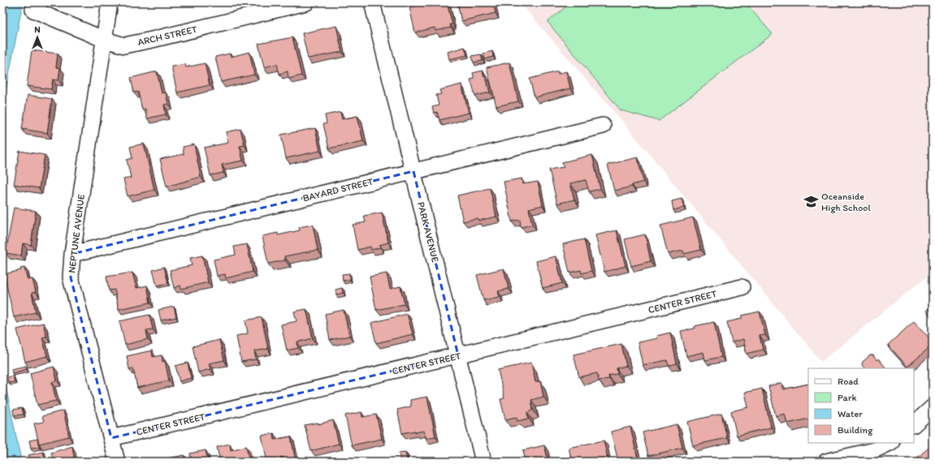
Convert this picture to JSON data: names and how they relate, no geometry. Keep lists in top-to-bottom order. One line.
{"streets":{"street":["ARCH STREET","BAYARD STREET","PARK AVENUE","NEPTUNE AVENUE","CENTER STREET"]},"crossings":[["ARCH STREET","NEPTUNE AVENUE"],["BAYARD STREET","PARK AVENUE"],["BAYARD STREET","NEPTUNE AVENUE"],["PARK AVENUE","CENTER STREET"],["NEPTUNE AVENUE","CENTER STREET"]],"places":{"school or university":["Oceanside High School"]},"legend":["Road","Park","Water","Building"],"north":"top"}
